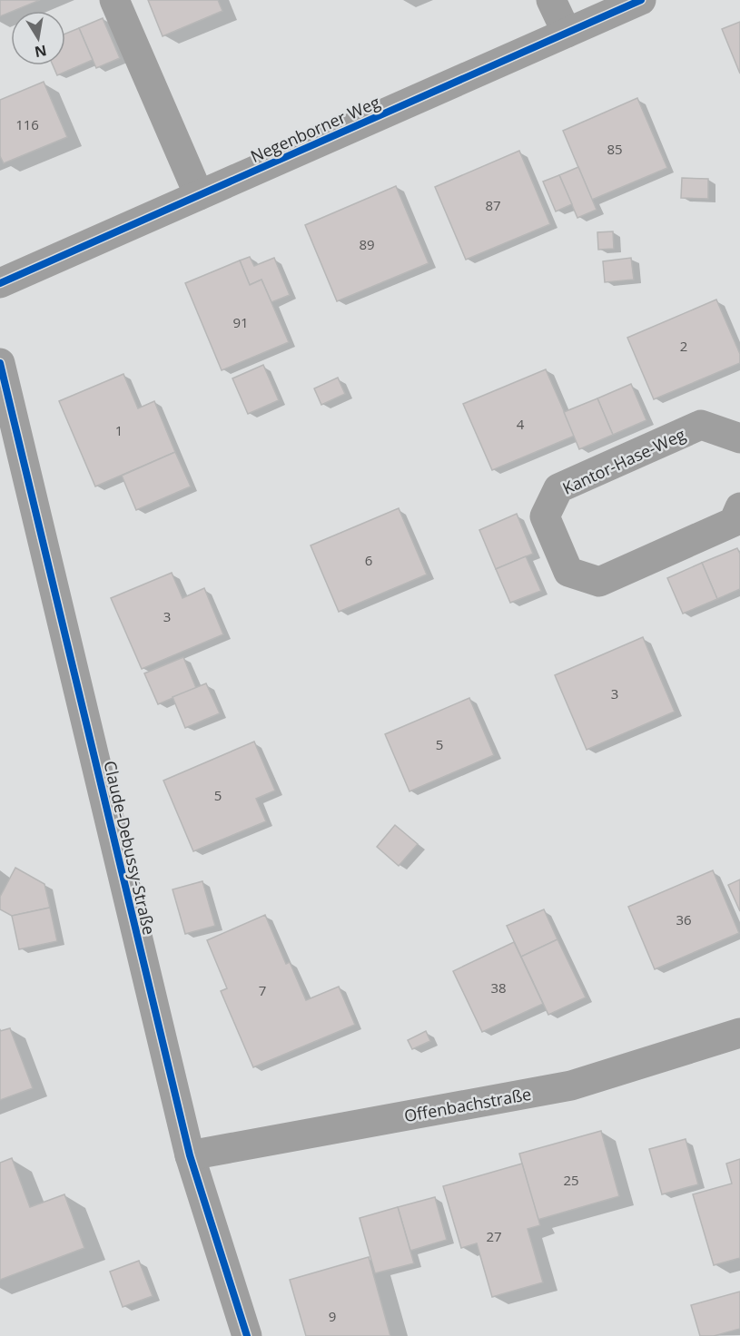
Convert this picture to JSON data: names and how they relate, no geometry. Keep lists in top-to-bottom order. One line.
{"streets":{"street":["Negenborner Weg","Kantor-Hase-Weg","Claude-Debussy-Straße","Offenbachstraße"]},"crossings":[["Claude-Debussy-Straße","Offenbachstraße"]],"house_numbers":["116","85","87","89","91","2","4","1","6","3","3","5","5","36","38","7","25","27","9"],"north":"bottom"}
